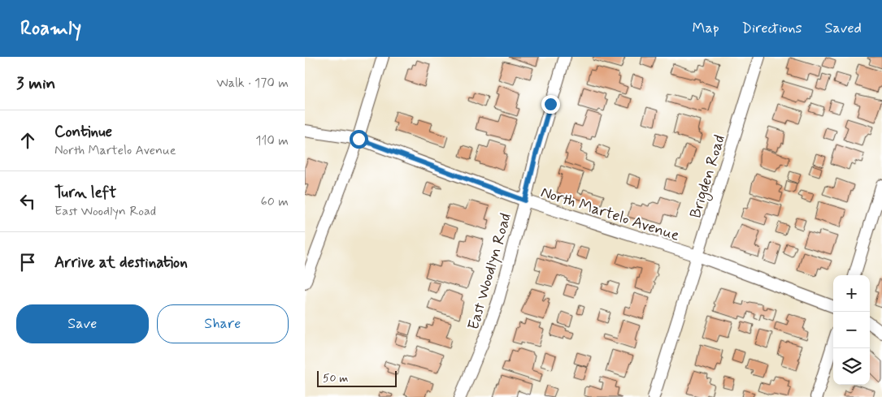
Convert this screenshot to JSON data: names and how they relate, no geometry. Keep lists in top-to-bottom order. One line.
{"streets":{"street":["Brigden Road","North Martelo Avenue","East Woodlyn Road"]},"crossings":[["Brigden Road","North Martelo Avenue"],["North Martelo Avenue","East Woodlyn Road"]],"scale_bar":"50 m","page":{"header":"Roamly","nav":["Map","Directions","Saved"],"heading":["3 min","Walk · 170 m"],"list":[["Continue","North Martelo Avenue","110 m"],["Turn left","East Woodlyn Road","60 m"],"Arrive at destination"],"map_buttons":["+","−"],"buttons":["Save","Share"],"scale":"50 m"}}
